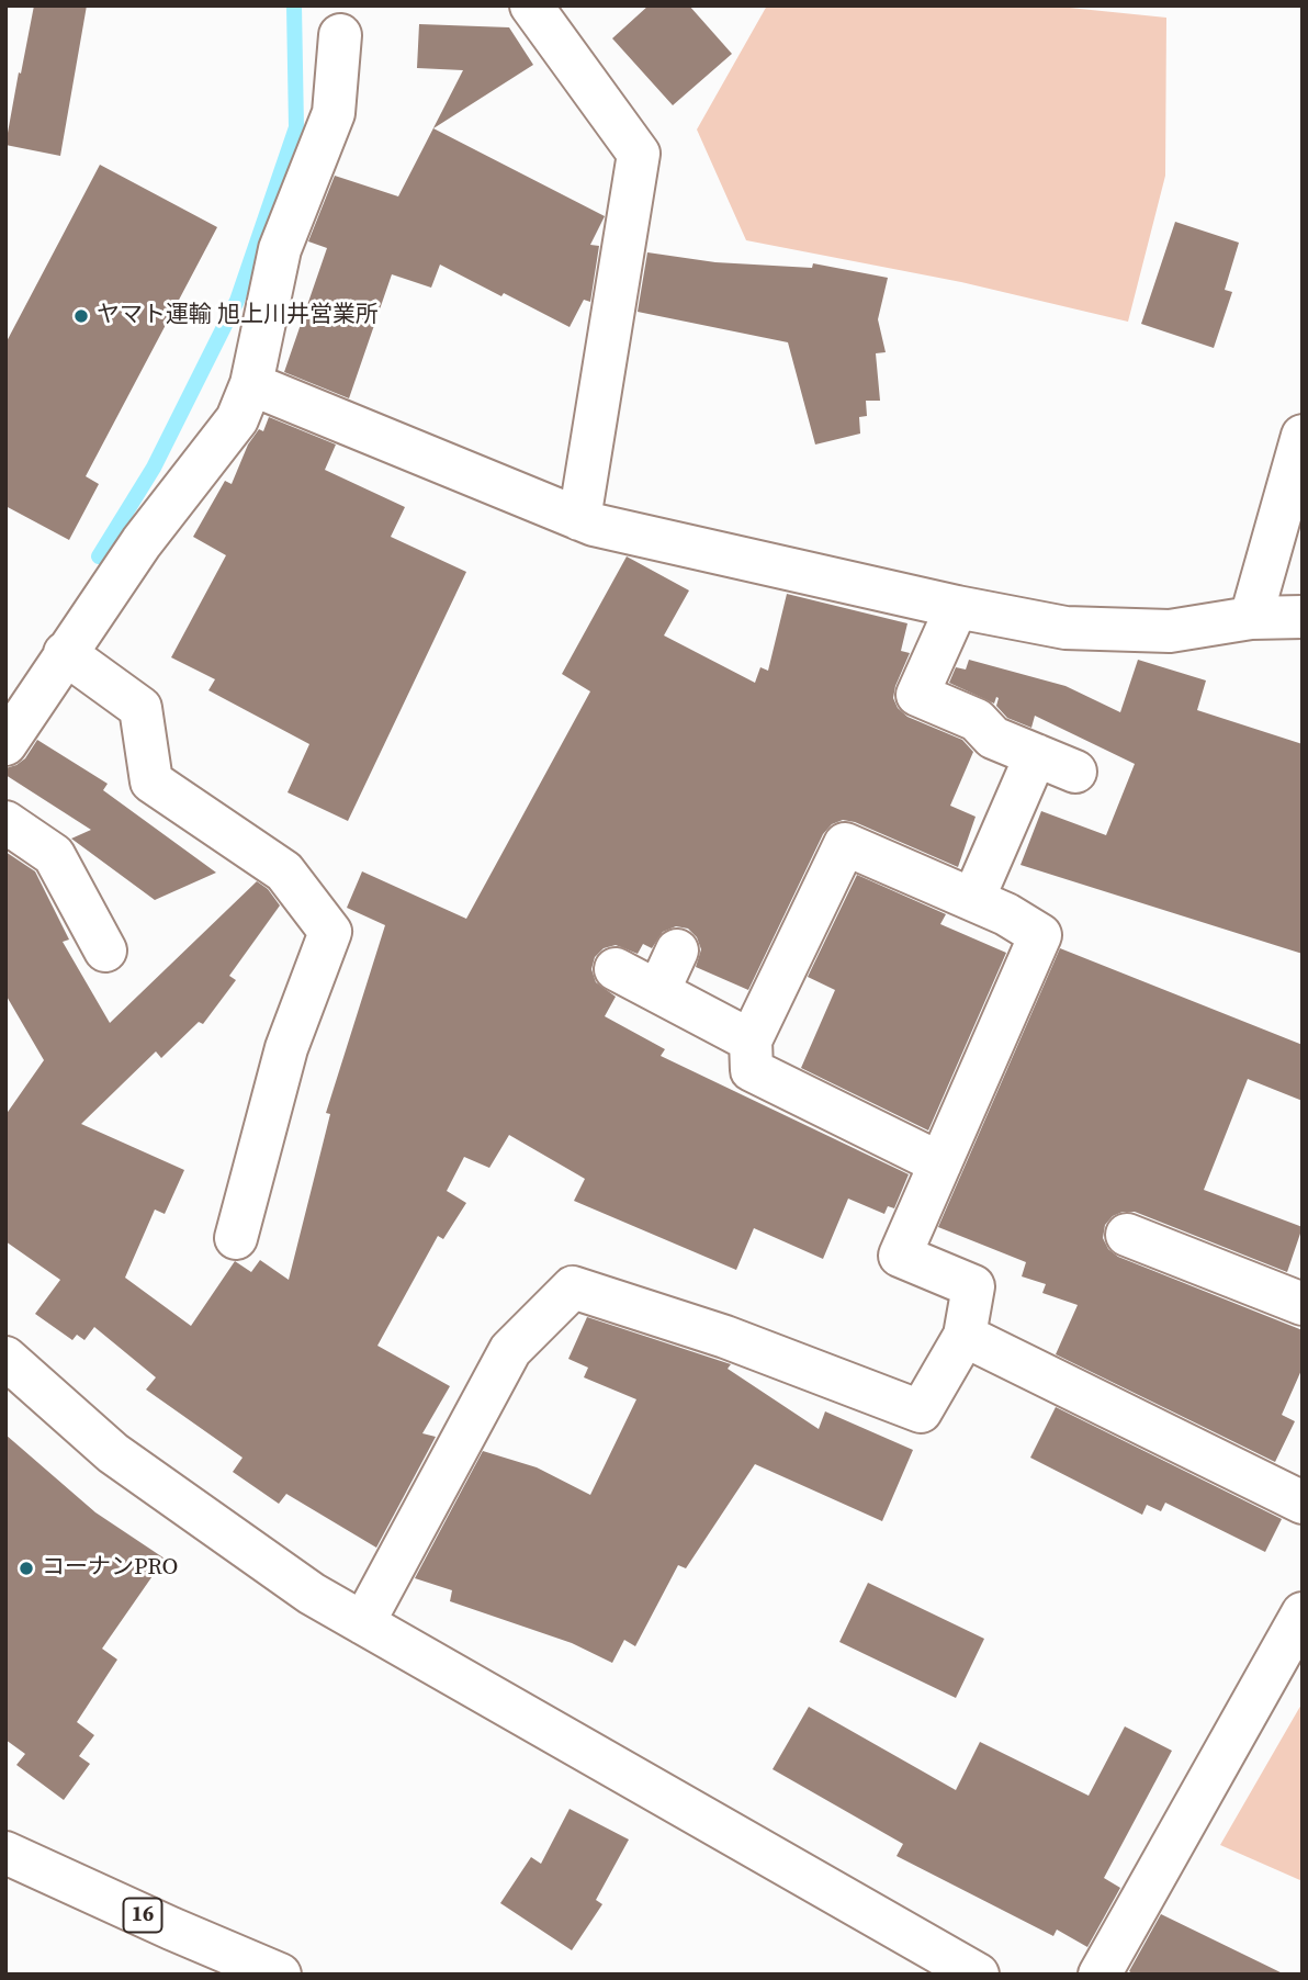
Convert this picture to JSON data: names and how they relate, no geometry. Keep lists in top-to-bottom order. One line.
{"streets":{"main road":["16"]},"places":["ヤマト運輸 旭上川井営業所","コーナンPRO"]}
